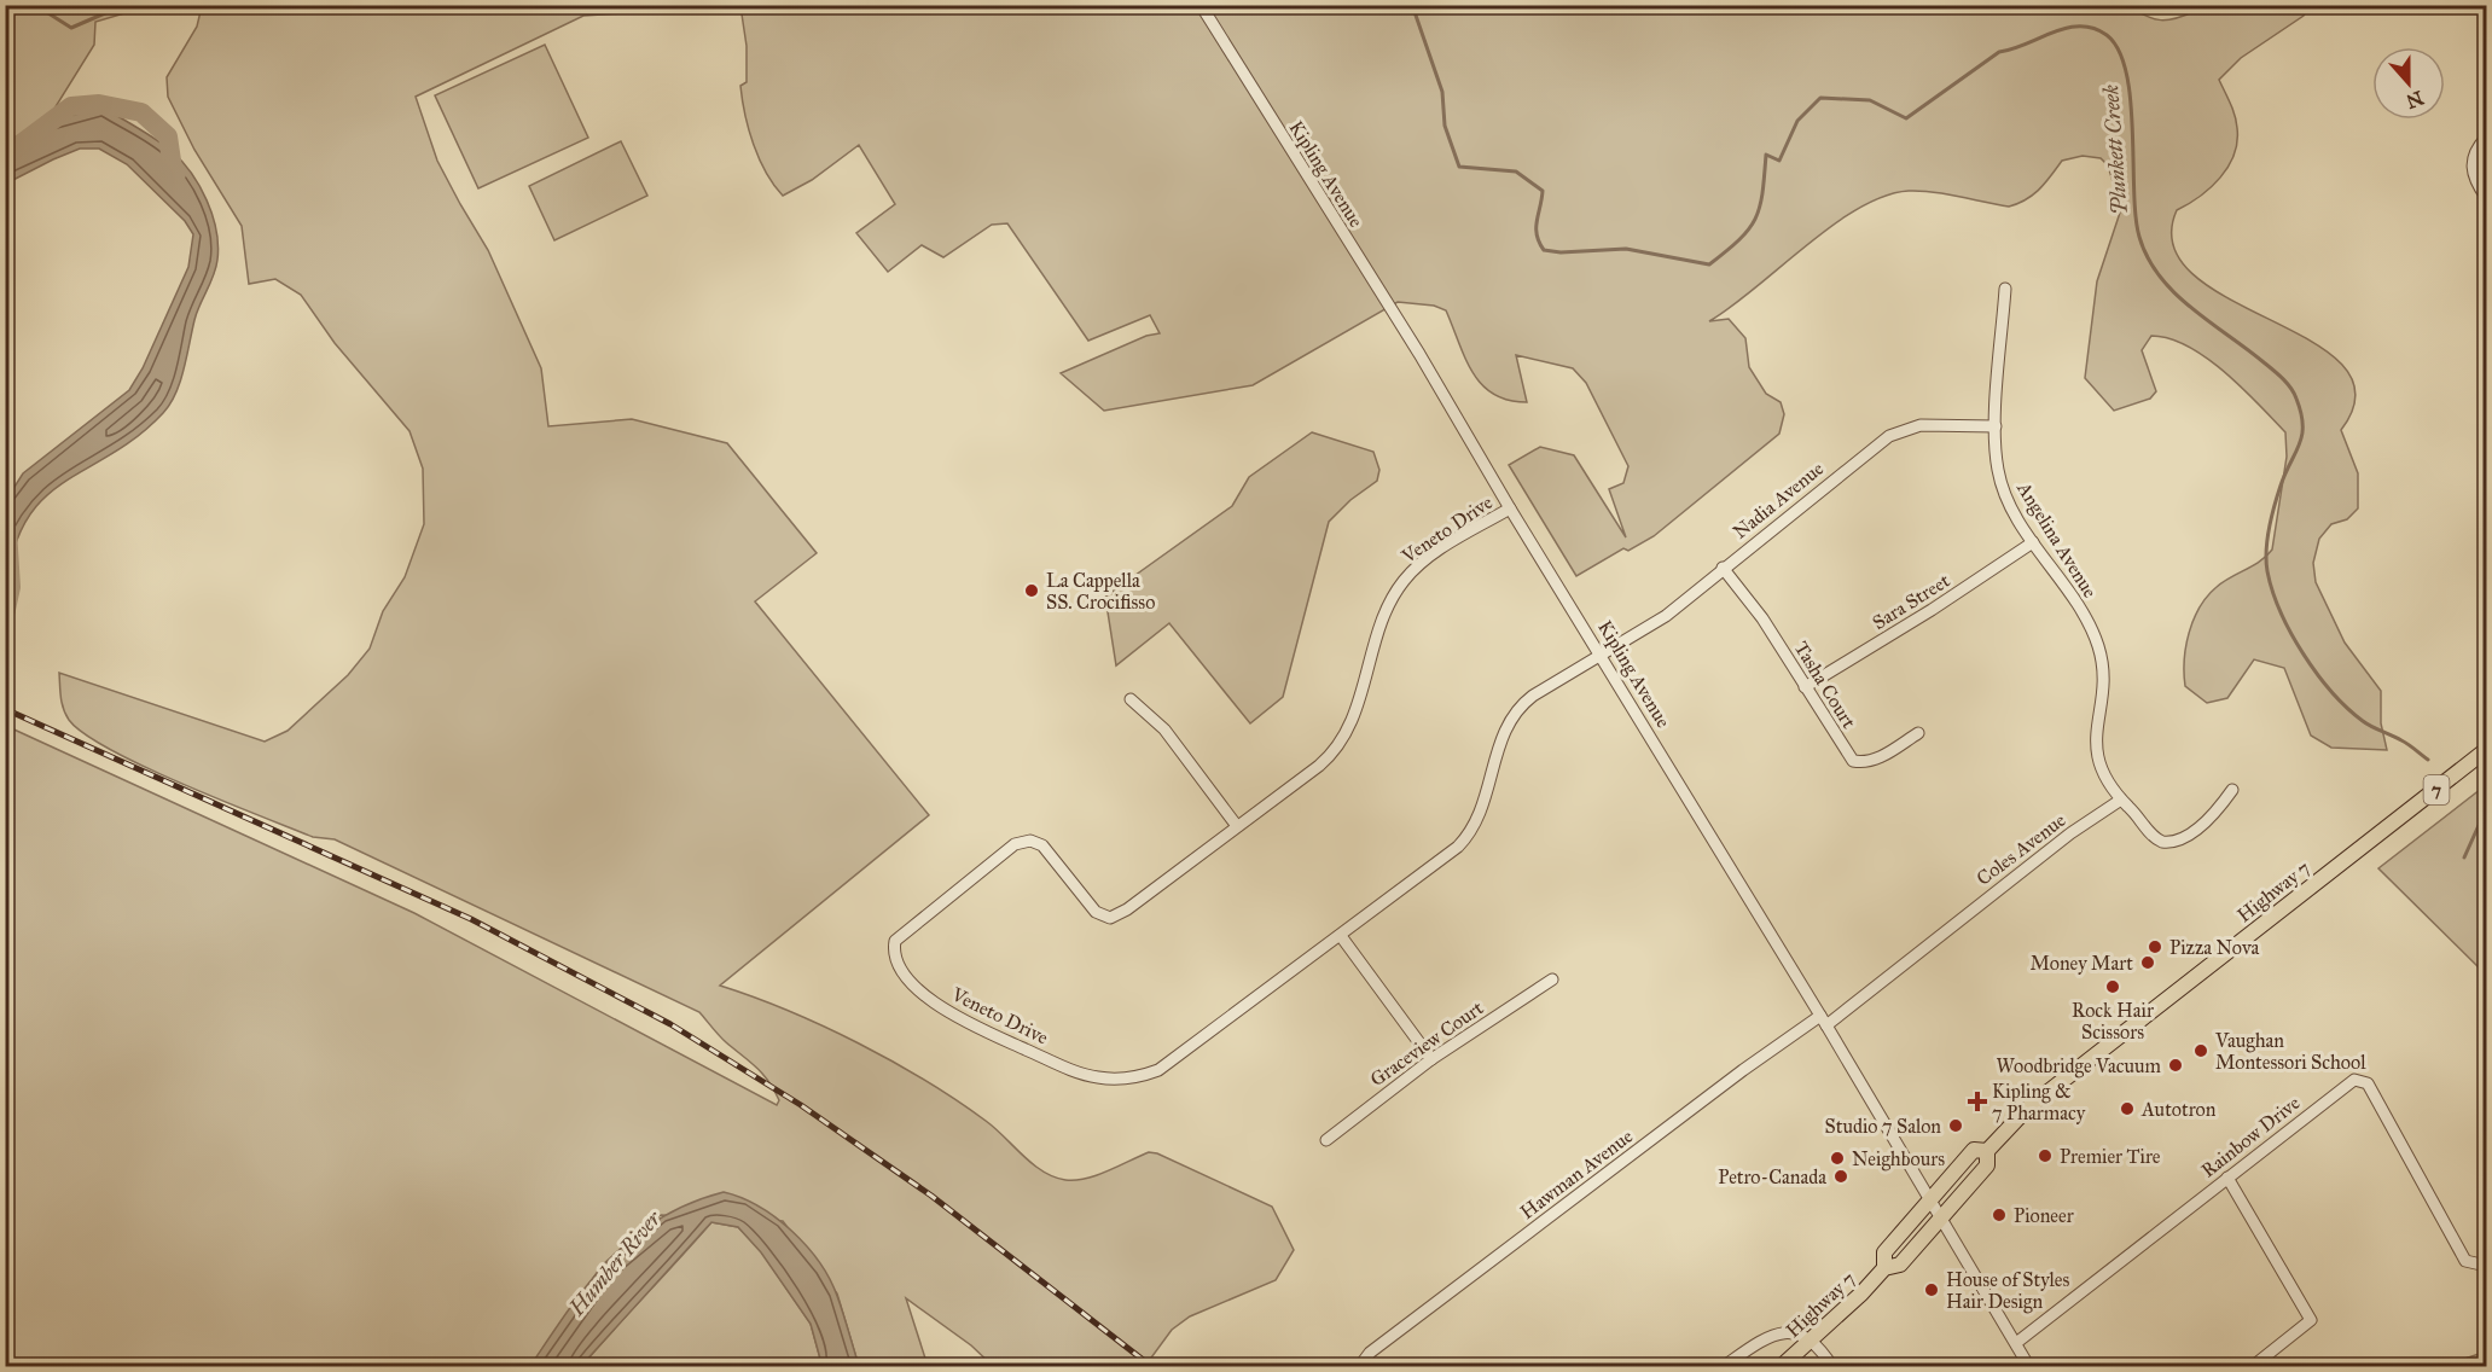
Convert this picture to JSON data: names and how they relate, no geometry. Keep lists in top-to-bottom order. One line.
{"streets":{"main road":["7","Highway 7"],"street":["Kipling Avenue","Nadia Avenue","Veneto Drive","Angelina Avenue","Sara Street","Tasha Court","Coles Avenue","Graceview Court","Rainbow Drive","Hawman Avenue"]},"crossings":[["Kipling Avenue","Nadia Avenue"],["Kipling Avenue","Veneto Drive"],["Kipling Avenue","Coles Avenue"],["Kipling Avenue","Highway 7"],["Kipling Avenue","Rainbow Drive"],["Kipling Avenue","Hawman Avenue"],["Nadia Avenue","Veneto Drive"],["Nadia Avenue","Angelina Avenue"],["Nadia Avenue","Tasha Court"],["Angelina Avenue","Sara Street"],["Angelina Avenue","Coles Avenue"],["Sara Street","Tasha Court"],["Coles Avenue","Hawman Avenue"]],"water":["Plunkett Creek","Humber River"],"places":{"other":["La Cappella SS. Crocifisso","Pizza Nova","Money Mart","Rock Hair Scissors","Vaughan Montessori School","Woodbridge Vacuum","Autotron","Studio 7 Salon","Premier Tire","Neighbours","Petro-Canada","Pioneer","House of Styles Hair Design"],"health":["Kipling & 7 Pharmacy"]},"north":"bottom"}
